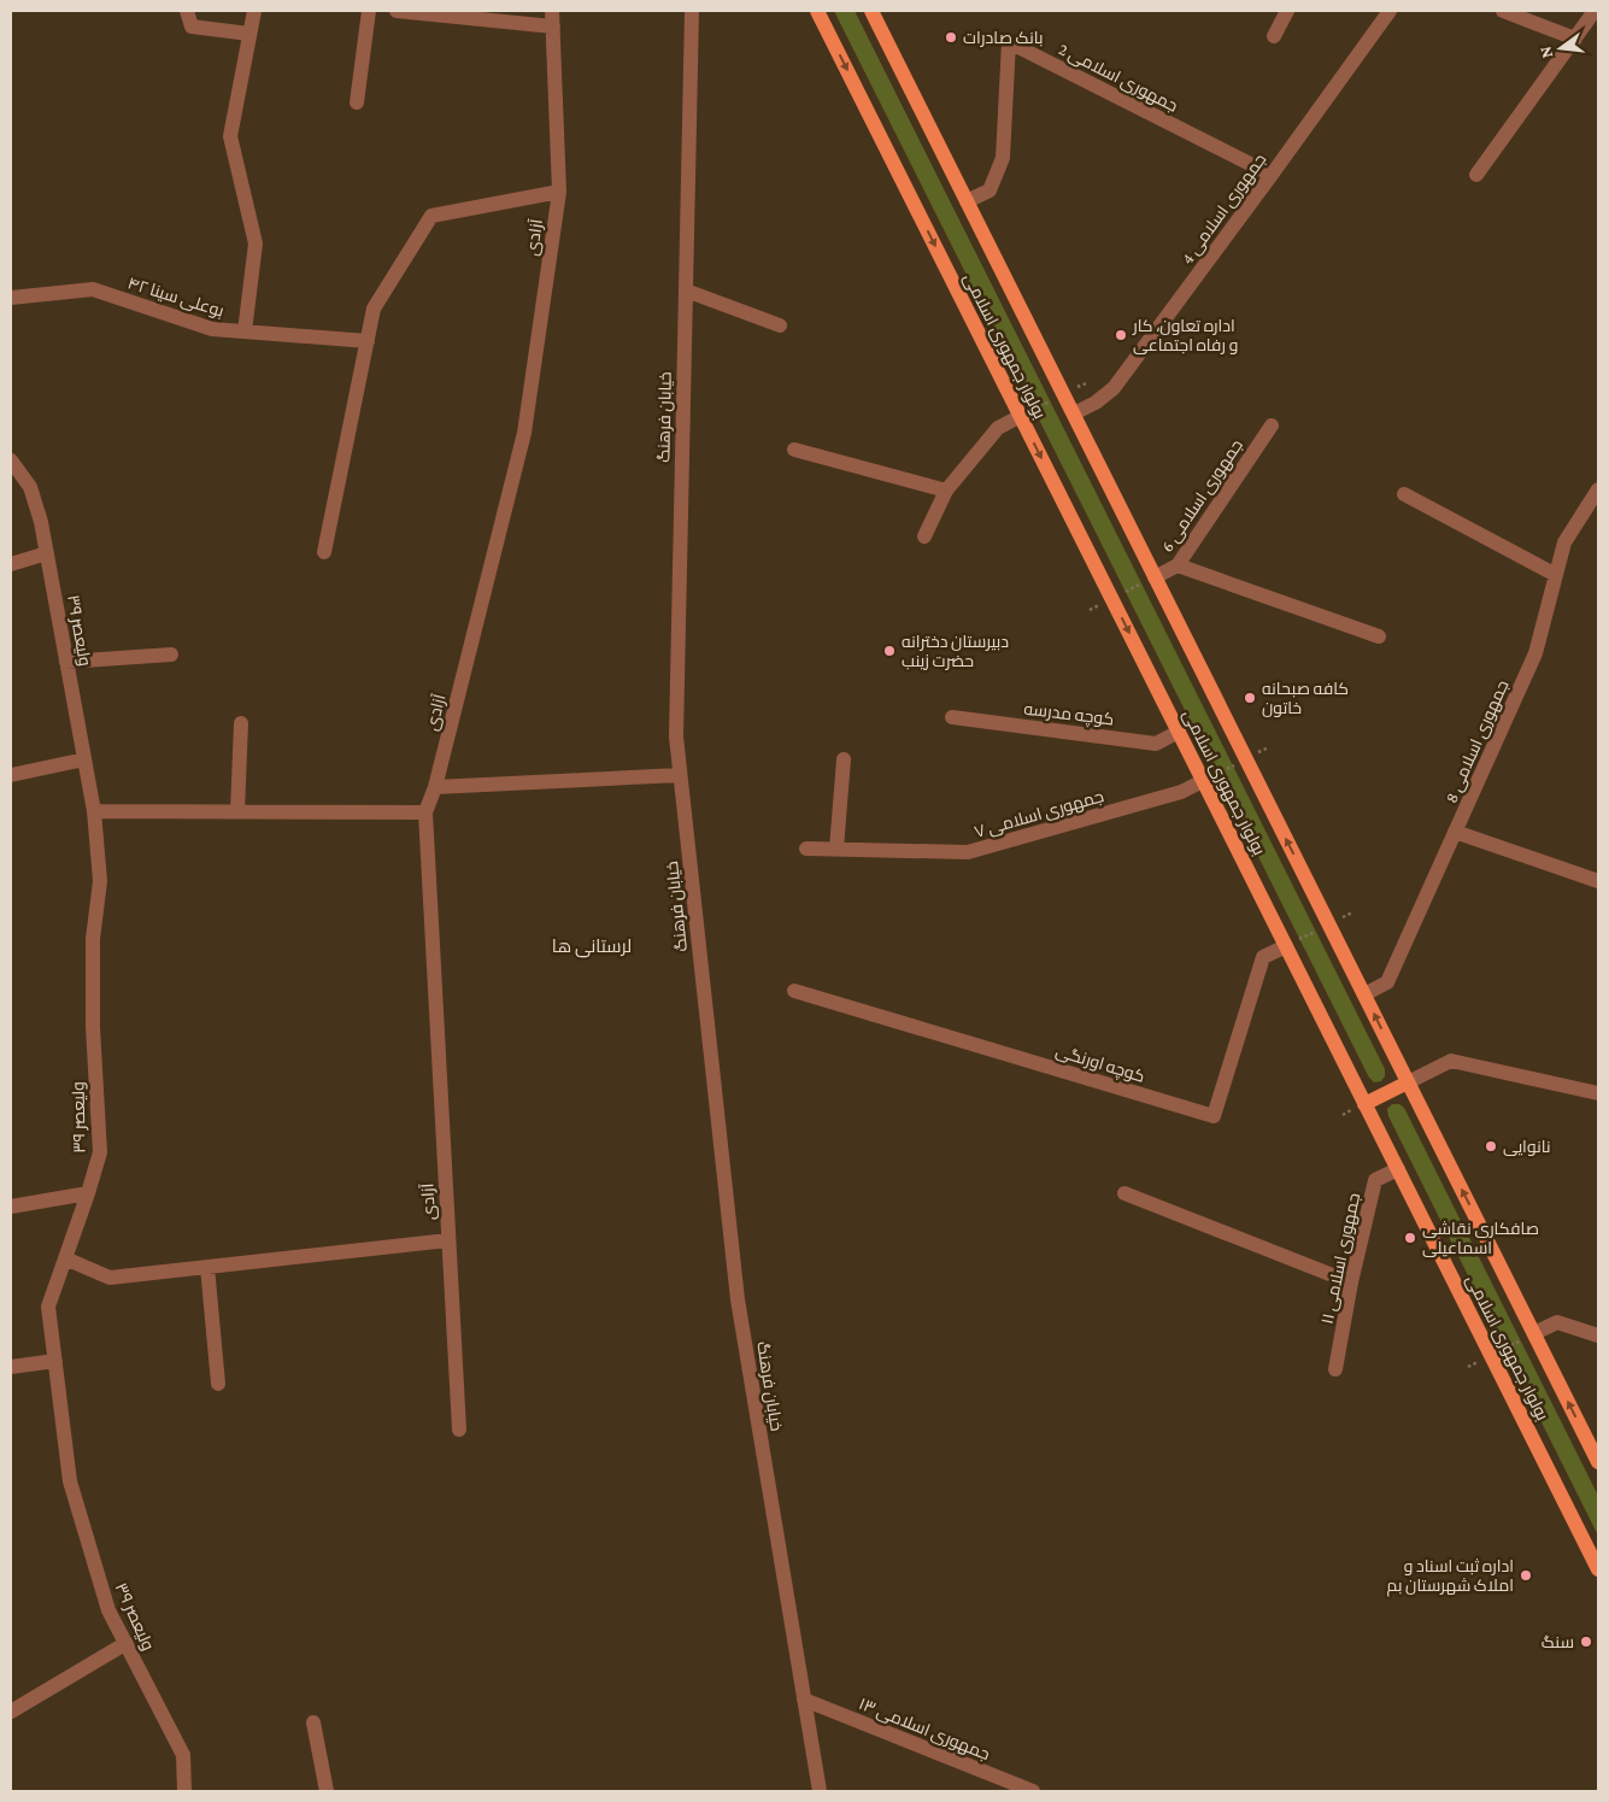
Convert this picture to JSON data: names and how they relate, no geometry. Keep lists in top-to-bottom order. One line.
{"streets":{"main road":["بولوار جمهوری اسلامی"],"street":["جمهوری اسلامی 2","جمهوری اسلامی 4","آزادی","بوعلی سینا ۴۲","خیابان فرهنگ","جمهوری اسلامی 6","ولیعصر ۳۹","کوچه مدرسه","جمهوری اسلامی 8","جمهوری اسلامی ۷","کوچه اورنگی","جمهوری اسلامی ۱۱","جمهوری اسلامی ۱۳"]},"crossings":[["جمهوری اسلامی 2","جمهوری اسلامی 4"],["جمهوری اسلامی 2","بولوار جمهوری اسلامی"],["جمهوری اسلامی 4","بولوار جمهوری اسلامی"],["بولوار جمهوری اسلامی","جمهوری اسلامی 6"],["بولوار جمهوری اسلامی","کوچه مدرسه"],["بولوار جمهوری اسلامی","جمهوری اسلامی 8"],["بولوار جمهوری اسلامی","جمهوری اسلامی ۷"],["بولوار جمهوری اسلامی","کوچه اورنگی"],["بولوار جمهوری اسلامی","جمهوری اسلامی ۱۱"],["خیابان فرهنگ","جمهوری اسلامی ۱۳"]],"districts":["لرستانی ها"],"places":["بانک صادرات","اداره تعاون، کار و رفاه اجتماعی","دبیرستان دخترانه حضرت زینب","کافه صبحانه خاتون","نانوایی","صافکاری نقاشی اسماعیلی","اداره ثبت اسناد و املاک شهرستان بم","سنگ"],"north":"left"}
